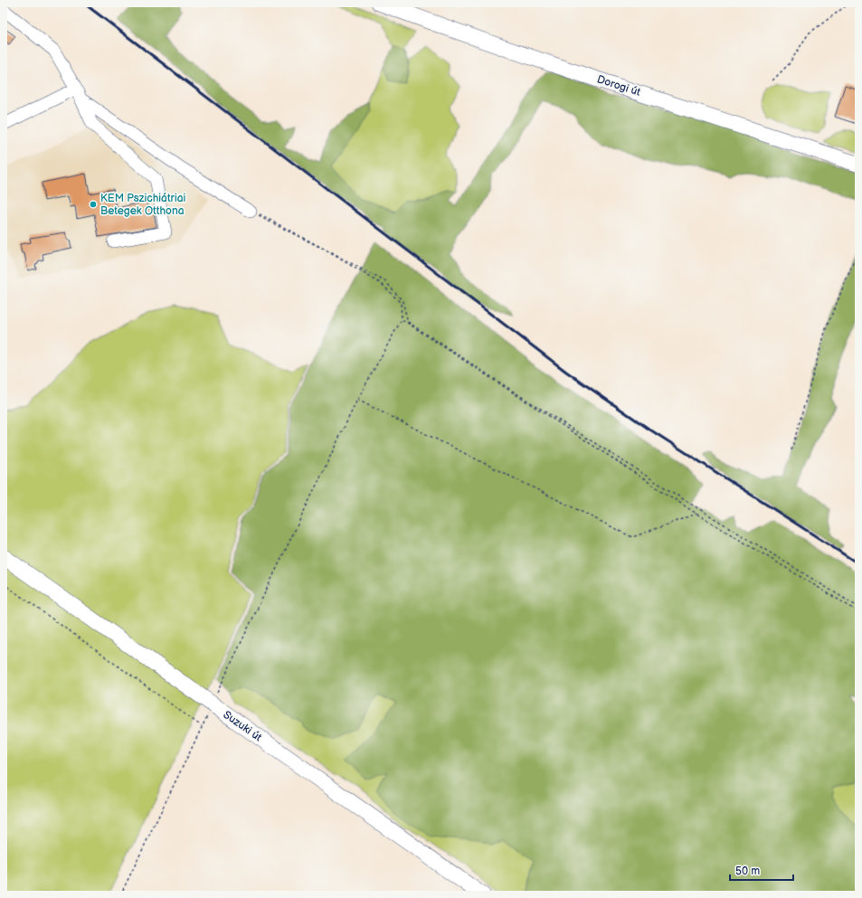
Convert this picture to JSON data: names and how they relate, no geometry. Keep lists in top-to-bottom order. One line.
{"streets":{"main road":["Dorogi út","Suzuki út"]},"places":["KEM Pszichiátriai Betegek Otthona"],"scale_bar":"50 m"}
